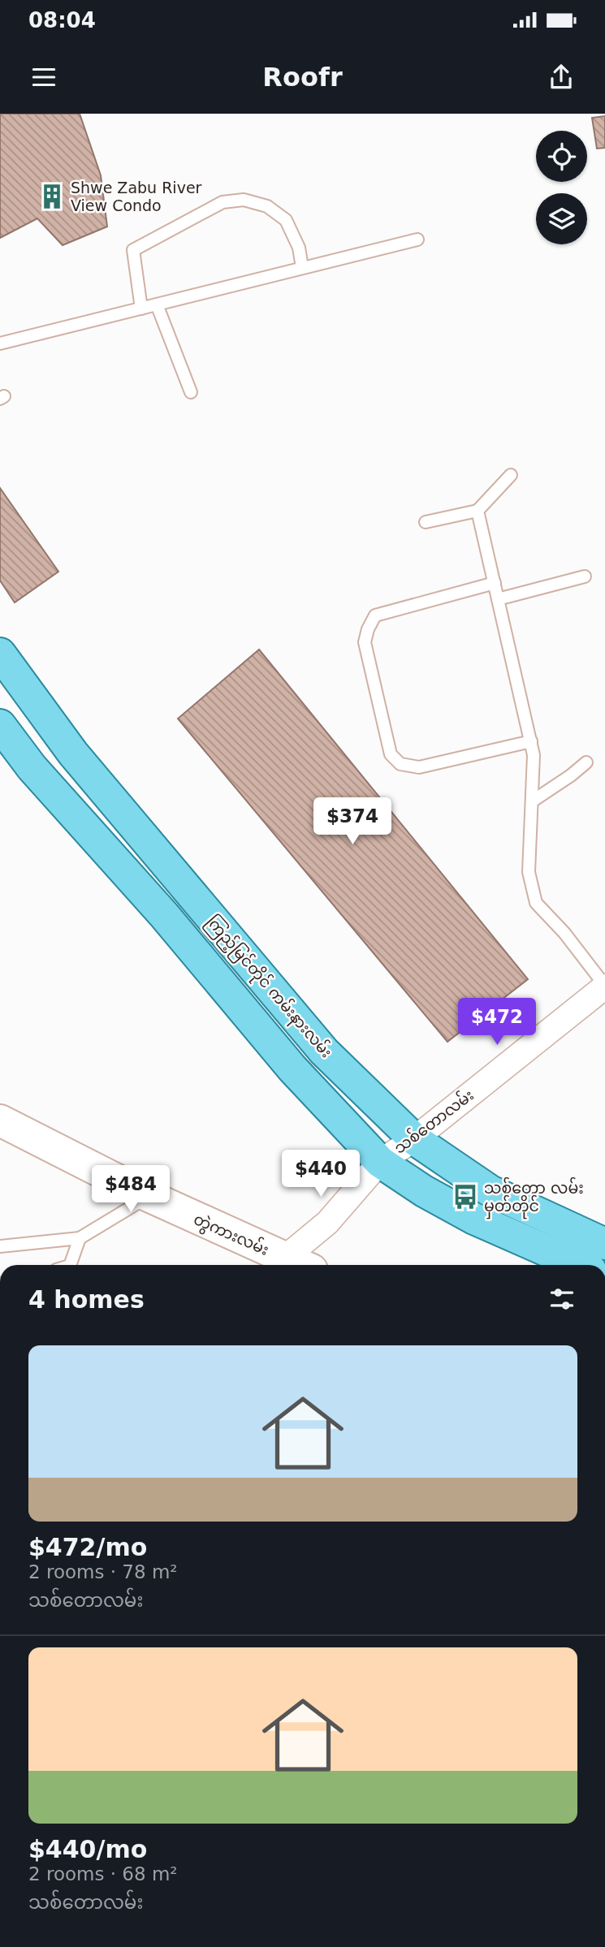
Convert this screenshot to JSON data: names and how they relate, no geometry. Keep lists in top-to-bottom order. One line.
{"streets":{"main road":["ကြည့်မြင်တိုင် ကမ်းနားလမ်း","တွဲကားလမ်း"],"street":["သစ်တောလမ်း"]},"crossings":[["ကြည့်မြင်တိုင် ကမ်းနားလမ်း","သစ်တောလမ်း"]],"places":{"building":["Shwe Zabu River View Condo"],"bus stop":["သစ်တော လမ်း မှတ်တိုင်"]},"page":{"status":"08:04","header":"Roofr","price":["$374","$472","$440","$484"],"heading":"4 homes","list":[{"name":"$472/mo","note":"2 rooms · 78 m² · သစ်တောလမ်း"},{"name":"$440/mo","note":"2 rooms · 68 m² · သစ်တောလမ်း"}]}}
